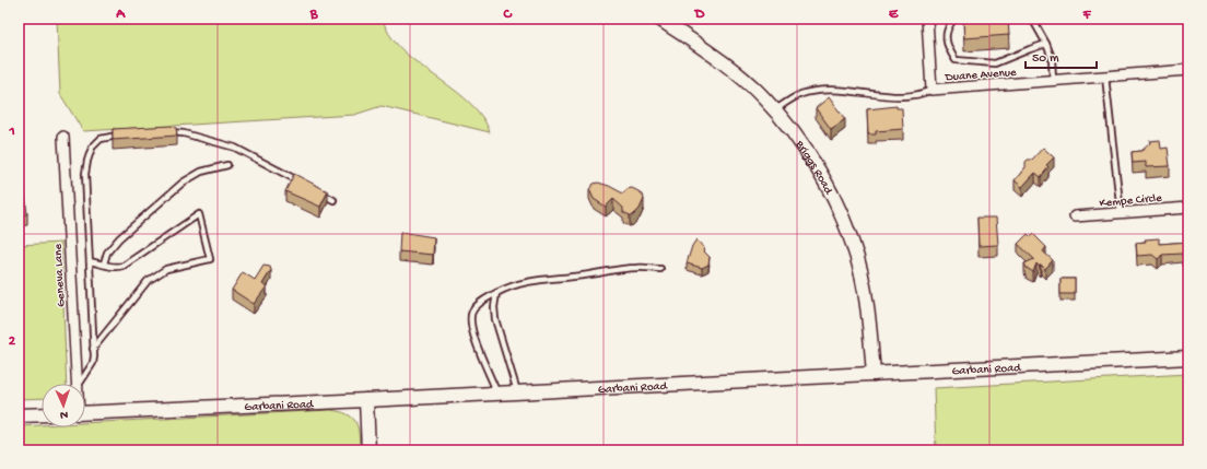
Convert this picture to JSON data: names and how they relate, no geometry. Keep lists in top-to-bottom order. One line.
{"streets":{"street":["Duane Avenue","Briggs Road","Kempe Circle","Geneva Lane","Garbani Road"]},"crossings":[["Briggs Road","Garbani Road"]],"scale_bar":"50 m","north":"bottom","grid":{"columns":["A","B","C","D","E","F"],"rows":["1","2"]}}
